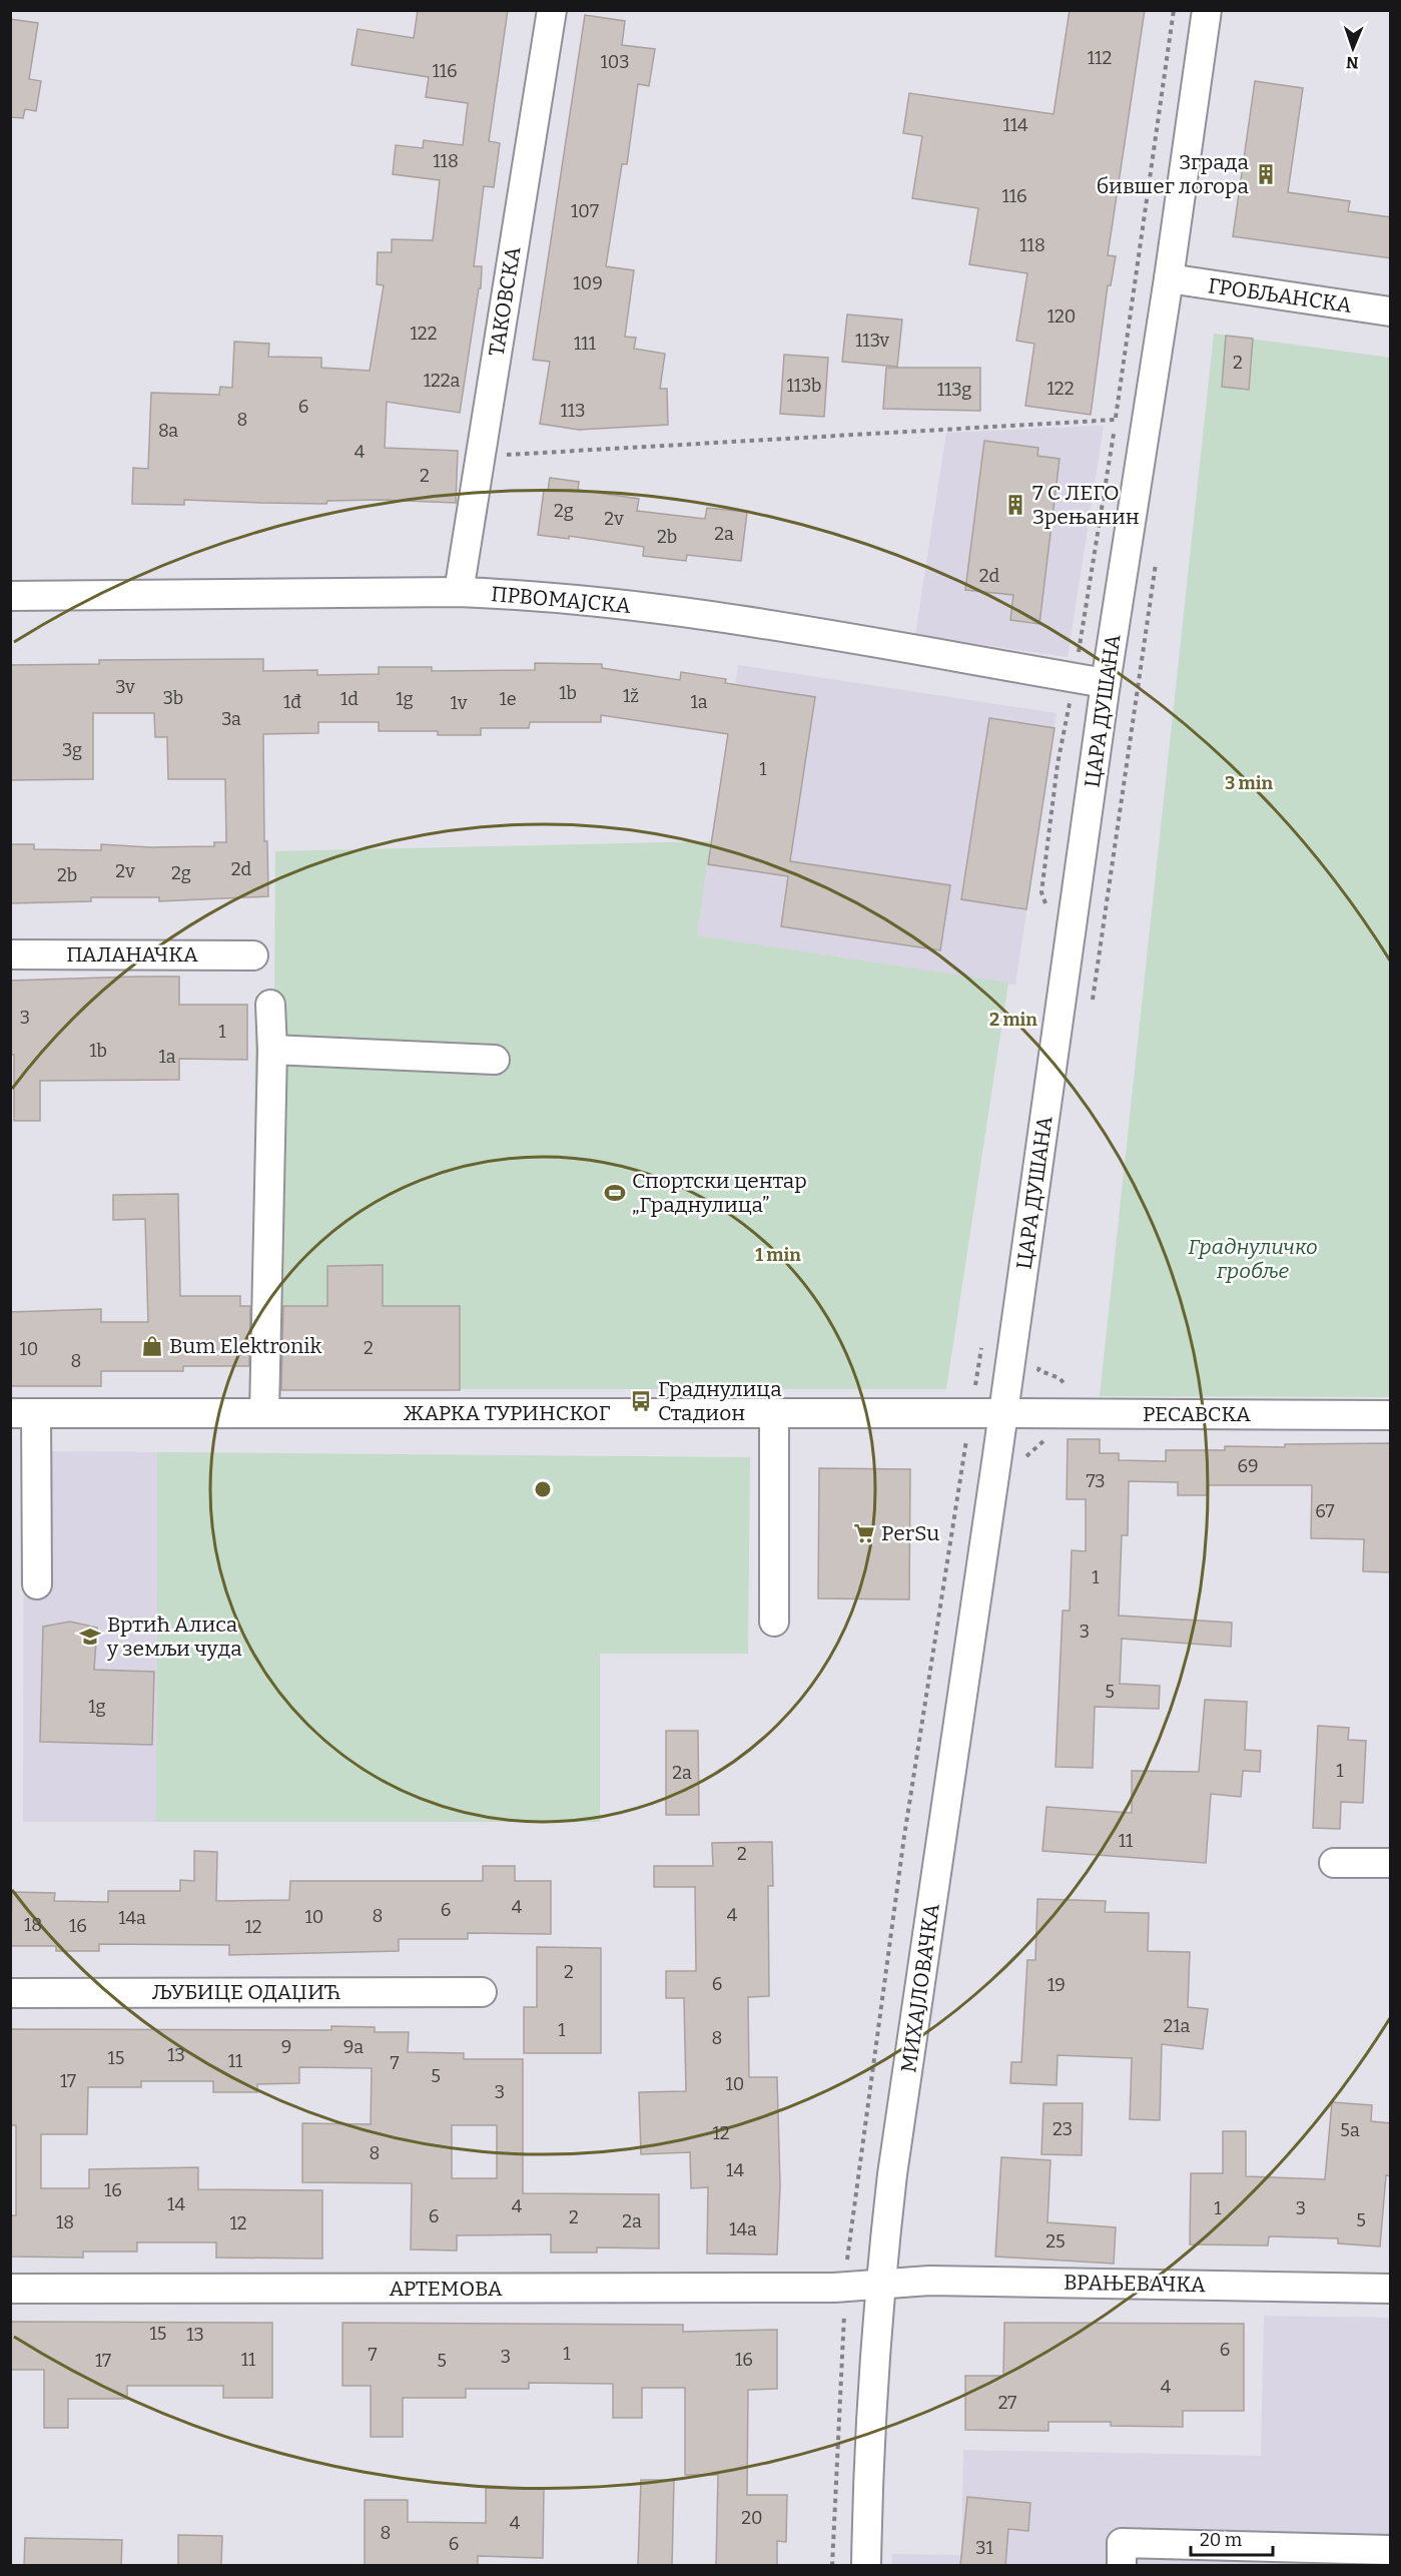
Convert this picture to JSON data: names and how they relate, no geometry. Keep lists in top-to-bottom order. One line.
{"streets":{"street":["ГРОБЉАНСКА","ТАКОВСКА","ПРВОМАЈСКА","ЦАРА ДУШАНА","ПАЛАНАЧКА","ЖАРКА ТУРИНСКОГ","РЕСАВСКА","МИХАЈЛОВАЧКА","ЉУБИЦЕ ОДАЏИЋ","ВРАЊЕВАЧКА","АРТЕМОВА"]},"crossings":[["ГРОБЉАНСКА","ЦАРА ДУШАНА"],["ТАКОВСКА","ПРВОМАЈСКА"],["ПРВОМАЈСКА","ЦАРА ДУШАНА"],["ЦАРА ДУШАНА","ЖАРКА ТУРИНСКОГ"],["ЦАРА ДУШАНА","РЕСАВСКА"],["ЦАРА ДУШАНА","МИХАЈЛОВАЧКА"],["ЖАРКА ТУРИНСКОГ","РЕСАВСКА"],["ЖАРКА ТУРИНСКОГ","МИХАЈЛОВАЧКА"],["РЕСАВСКА","МИХАЈЛОВАЧКА"],["МИХАЈЛОВАЧКА","ВРАЊЕВАЧКА"],["МИХАЈЛОВАЧКА","АРТЕМОВА"],["ВРАЊЕВАЧКА","АРТЕМОВА"]],"parks":["Граднуличко гробље"],"places":{"building":["Зграда бившег логора","7 С ЛЕГО Зрењанин"],"sports":["Спортски центар „Граднулица”"],"shop":["Bum Elektronik"],"bus stop":["Граднулица Стадион"],"supermarket":["PerSu"],"school or university":["Вртић Алиса у земљи чуда"]},"house_numbers":["112","103","116","114","118","116","107","118","109","120","122","113v","111","2","122a","113b","122","113g","6","113","8","8a","4","2","2g","2v","2a","2b","2d","3v","1b","1ž","3b","1d","1g","1e","1đ","1a","1v","3a","3g","1","2d","2v","2g","2b","3","1","1b","1a","2","10","8","69","73","67","1","3","5","1g","1","2a","11","2","4","6","4","8","10","14a","18","16","12","2","6","19","21a","1","8","9","9a","13","15","11","7","5","17","10","3","23","5a","12","8","14","16","14","4","1","3","6","2","5","2a","18","12","14a","25","15","13","6","1","7","3","11","16","17","5","4","27","20","4","8","6","31"],"scale_bar":"20 m","north":"bottom","rings":["3 min","2 min","1 min"]}
